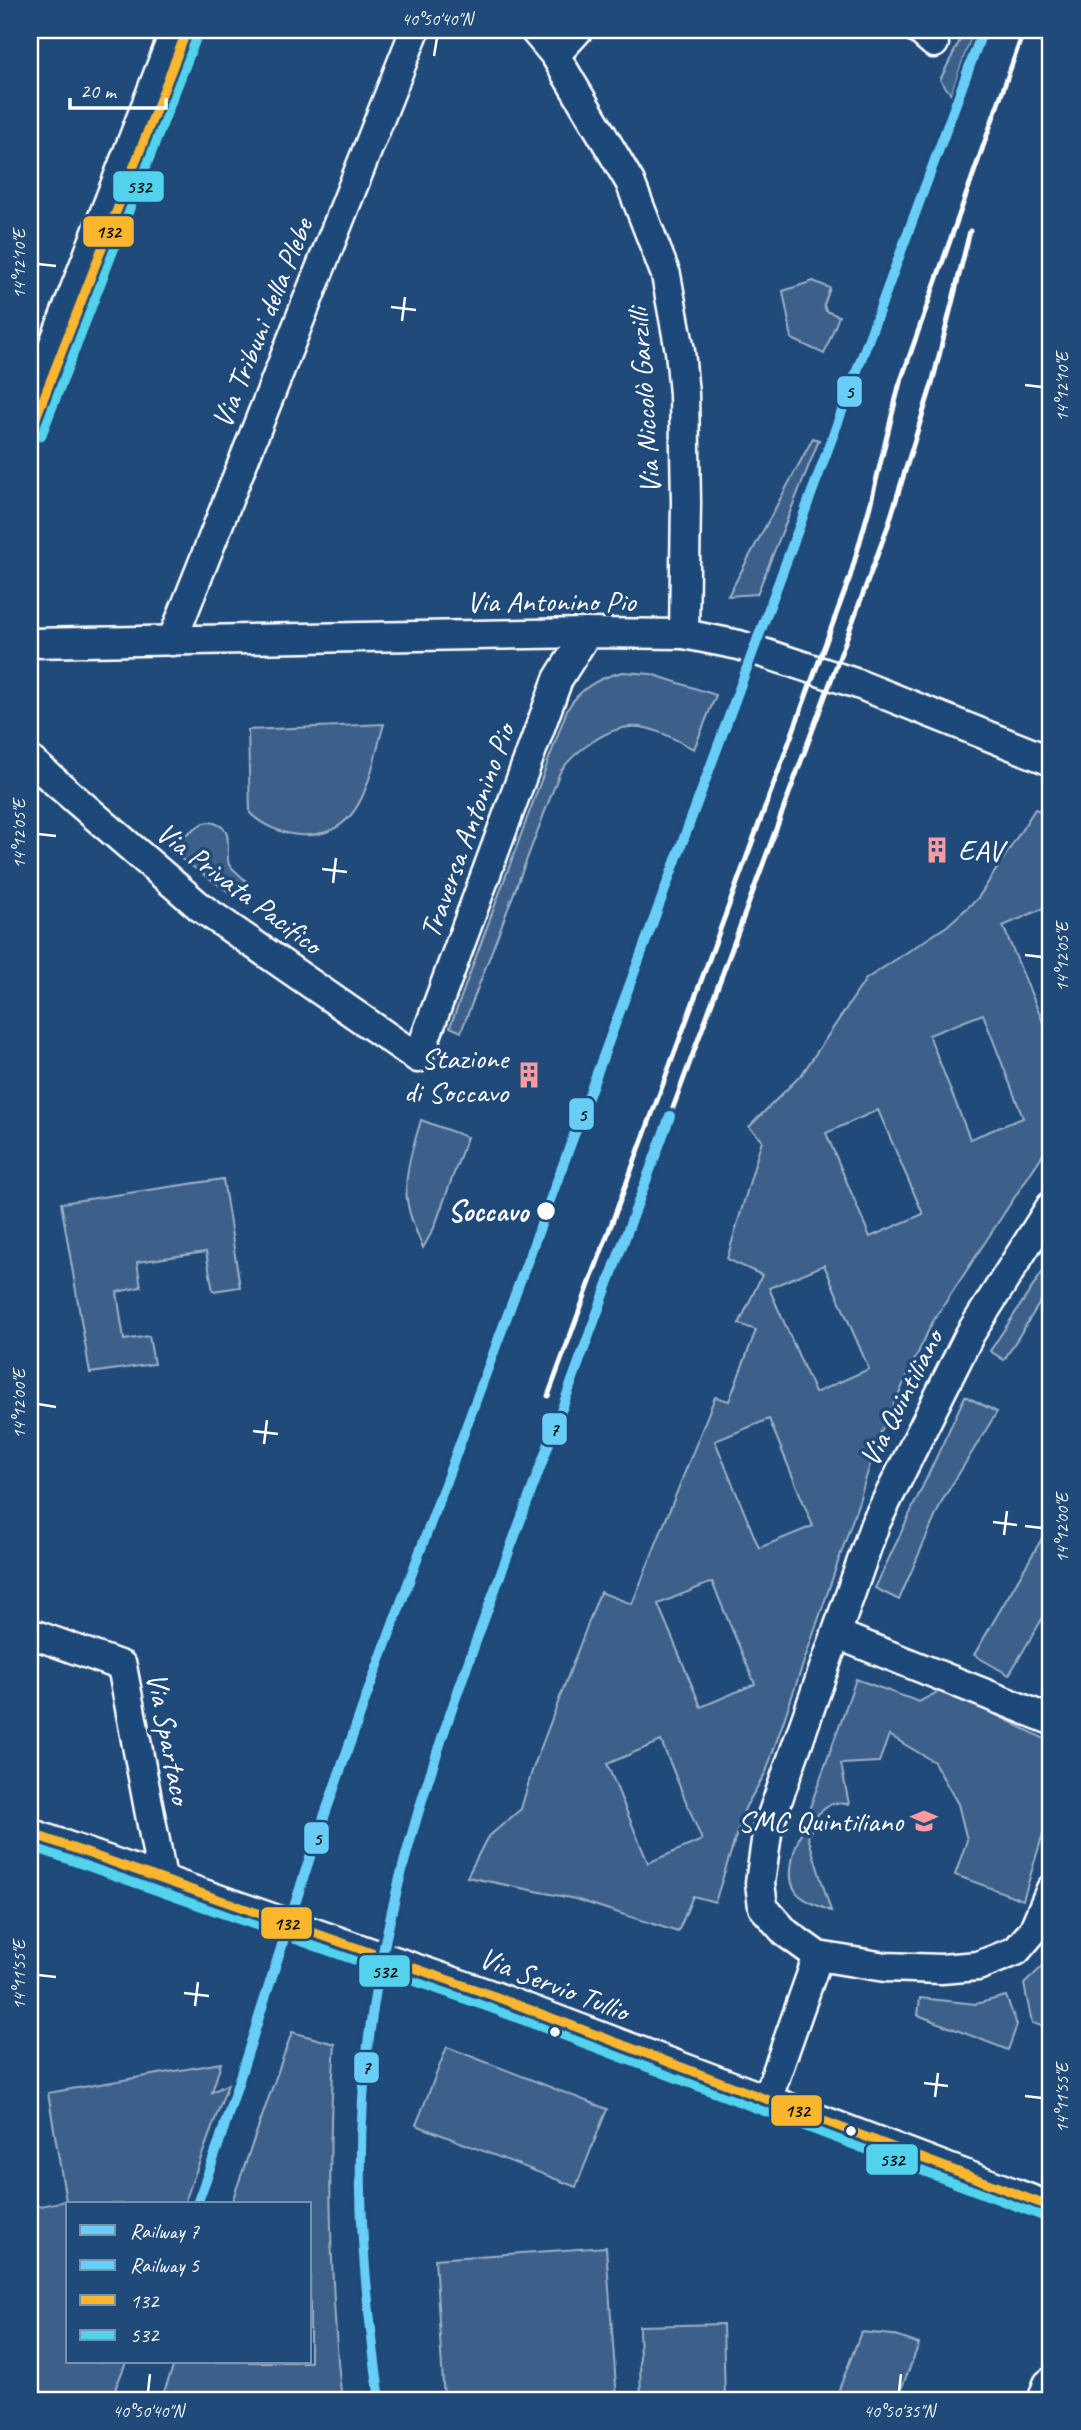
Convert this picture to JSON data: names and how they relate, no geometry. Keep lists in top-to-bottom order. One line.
{"streets":{"street":["Via Tribuni della Plebe","Via Niccolò Garzilli","Via Antonino Pio","Traversa Antonino Pio","Via Privata Pacifico","Via Quintiliano","Via Spartaco","Via Servio Tullio"]},"crossings":[["Via Tribuni della Plebe","Via Antonino Pio"],["Via Niccolò Garzilli","Via Antonino Pio"],["Via Antonino Pio","Traversa Antonino Pio"],["Traversa Antonino Pio","Via Privata Pacifico"],["Via Spartaco","Via Servio Tullio"]],"places":{"building":["EAV","Stazione di Soccavo"],"other":["Soccavo"],"school or university":["SMC Quintiliano"]},"lines":["rail line 5","transit line 132","transit line 532","rail line 7"],"legend":["Railway 7","Railway 5","132","532"],"scale_bar":"20 m","coordinates":["40°50'40\"N","14°12'10\"E","14°12'05\"E","14°12'00\"E","14°11'55\"E","40°50'35\"N"]}
